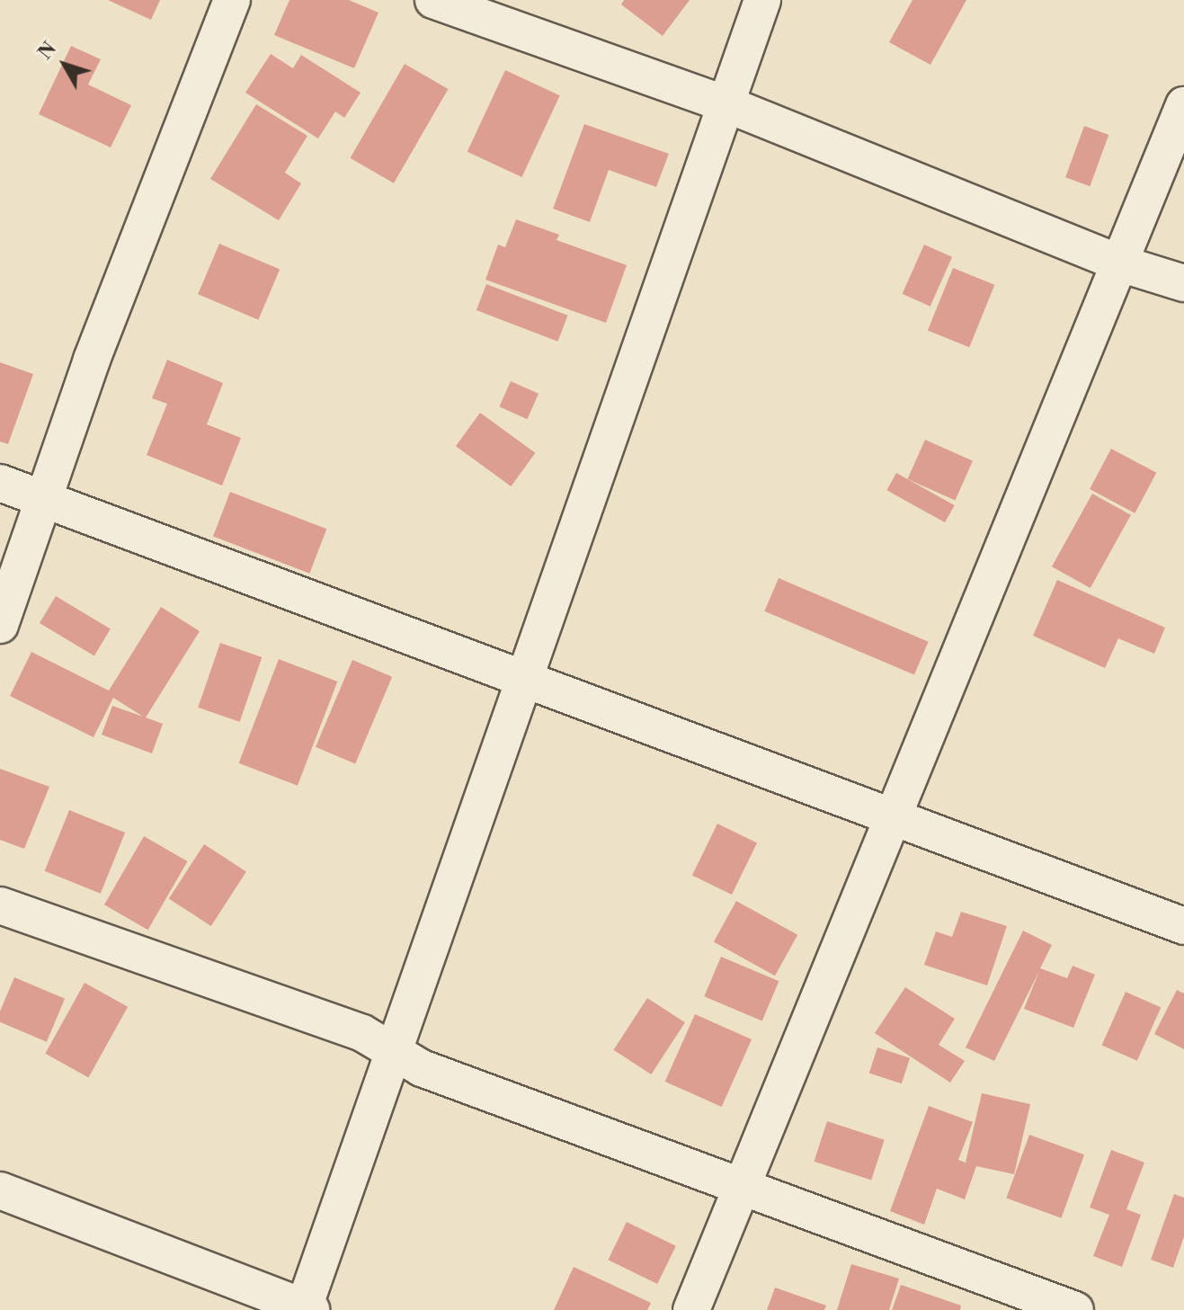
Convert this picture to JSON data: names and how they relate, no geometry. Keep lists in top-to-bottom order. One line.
{"north":"top left"}
